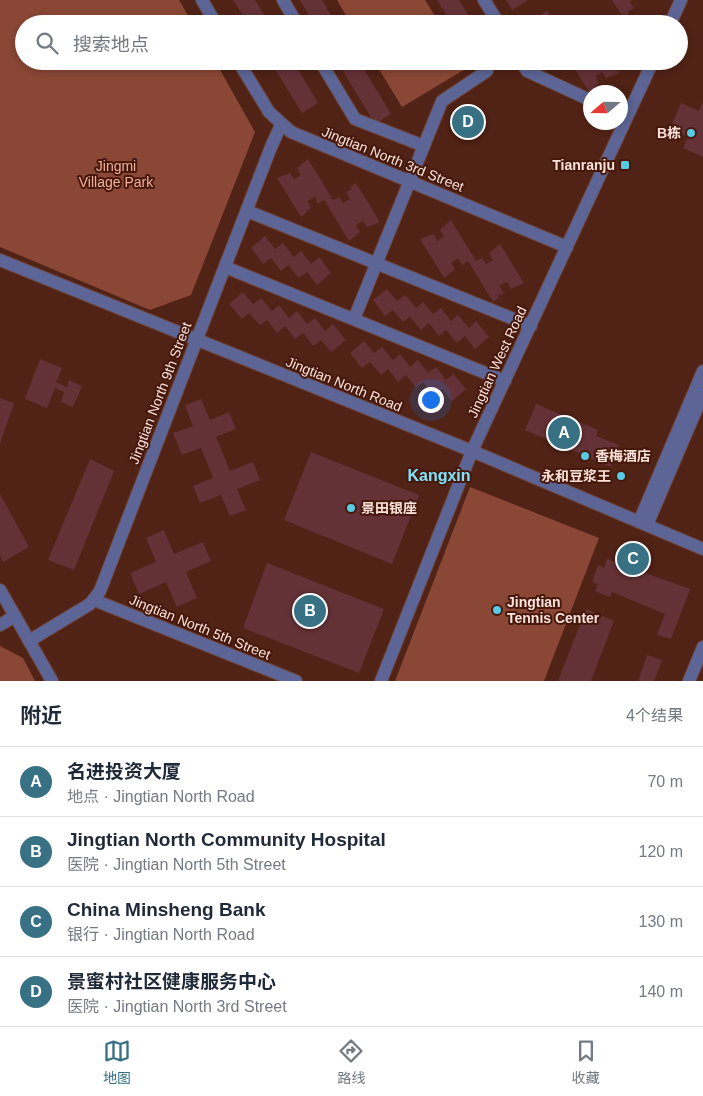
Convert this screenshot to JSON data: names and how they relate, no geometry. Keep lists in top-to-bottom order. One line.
{"streets":{"street":["Jingtian North 3rd Street","Jingtian West Road","Jingtian North Road","Jingtian North 9th Street","Jingtian North 5th Street"]},"crossings":[["Jingtian North 3rd Street","Jingtian West Road"],["Jingtian North 3rd Street","Jingtian North 9th Street"],["Jingtian West Road","Jingtian North Road"],["Jingtian North Road","Jingtian North 9th Street"],["Jingtian North 9th Street","Jingtian North 5th Street"]],"districts":["Kangxin"],"parks":["Jingmi Village Park"],"places":{"other":["B栋","香梅酒店","永和豆浆王","景田银座","Jingtian Tennis Center"],"transit":["Tianranju"]},"north":"left","page":{"search":"搜索地点","pins":["D","A","C","B"],"heading":["附近","4个结果"],"list":[{"mark":"A","name":"名进投资大厦","note":"地点 · Jingtian North Road","value":"70 m"},{"mark":"B","name":"Jingtian North Community Hospital","note":"医院 · Jingtian North 5th Street","value":"120 m"},{"mark":"C","name":"China Minsheng Bank","note":"银行 · Jingtian North Road","value":"130 m"},{"mark":"D","name":"景蜜村社区健康服务中心","note":"医院 · Jingtian North 3rd Street","value":"140 m"}],"nav":["地图","路线","收藏"]}}
